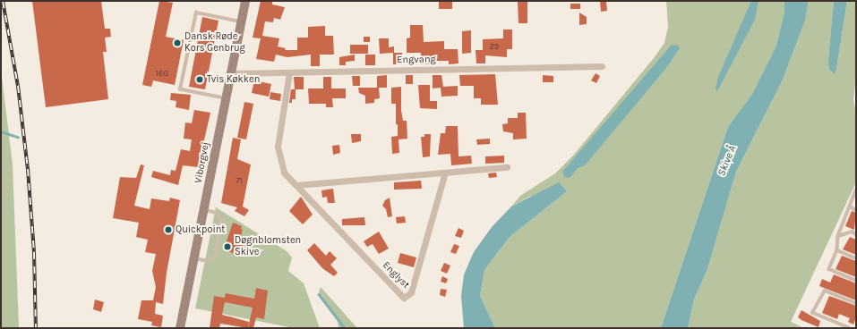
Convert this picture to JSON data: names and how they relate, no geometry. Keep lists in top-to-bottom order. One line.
{"streets":{"street":["Engvang","Viborgvej","Englyst"]},"crossings":[["Engvang","Viborgvej"],["Engvang","Englyst"]],"water":["Skive Å"],"places":["Dansk Røde Kors Genbrug","Tvis Køkken","Quickpoint","Døgnblomsten Skive"],"house_numbers":["29","16G","71"]}
